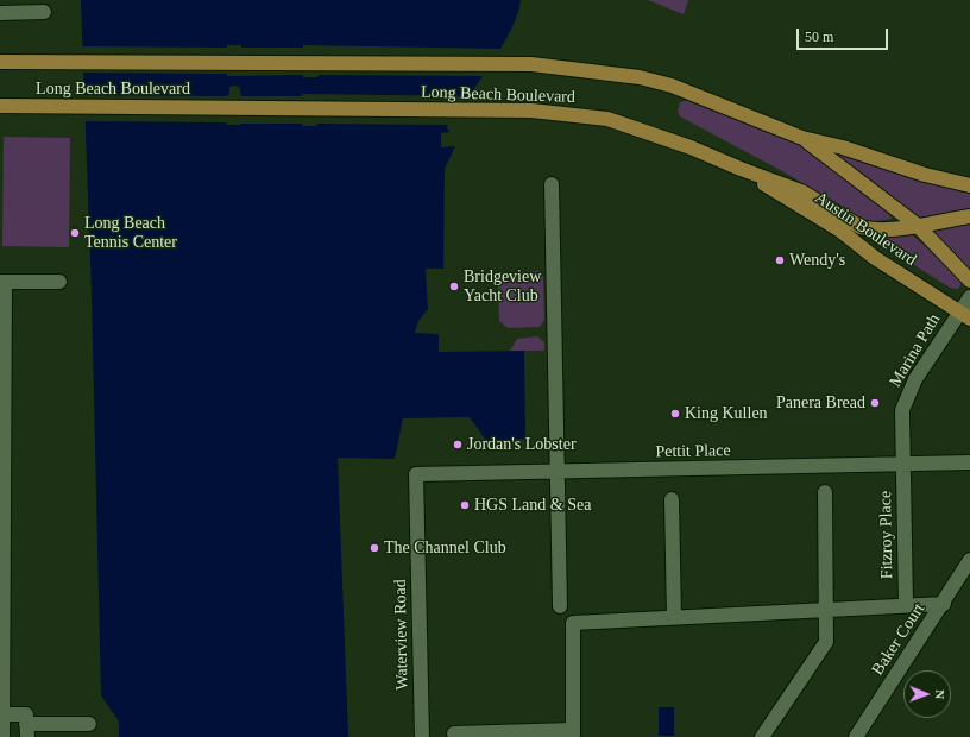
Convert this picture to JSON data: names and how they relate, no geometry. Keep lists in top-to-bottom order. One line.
{"streets":{"main road":["Long Beach Boulevard","Austin Boulevard"],"street":["Marina Path","Pettit Place","Fitzroy Place","Waterview Road","Baker Court"]},"crossings":[["Long Beach Boulevard","Austin Boulevard"],["Austin Boulevard","Marina Path"],["Marina Path","Pettit Place"],["Marina Path","Fitzroy Place"],["Pettit Place","Fitzroy Place"],["Pettit Place","Waterview Road"]],"places":["Long Beach Tennis Center","Wendy's","Bridgeview Yacht Club","Panera Bread","King Kullen","Jordan's Lobster","HGS Land & Sea","The Channel Club"],"scale_bar":"50 m","north":"right"}
